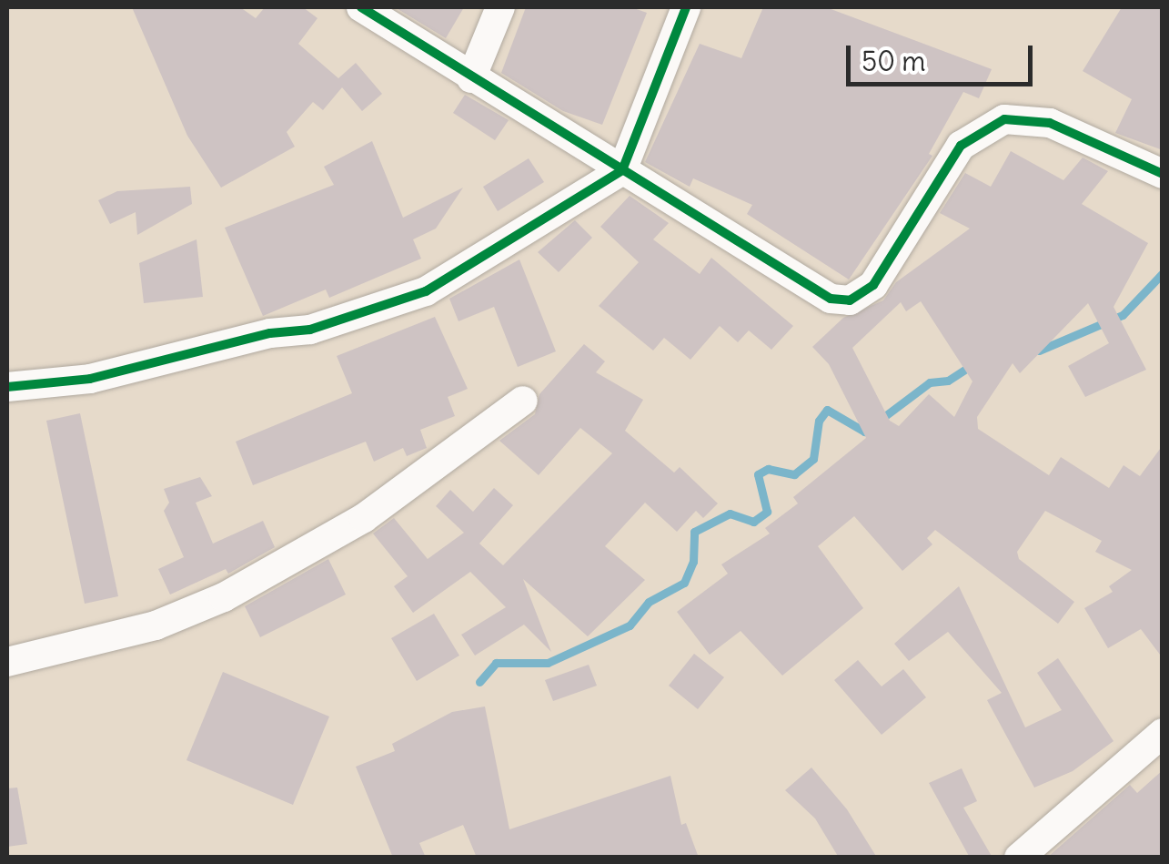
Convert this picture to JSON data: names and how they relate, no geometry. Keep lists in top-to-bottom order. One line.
{"scale_bar":"50 m"}
